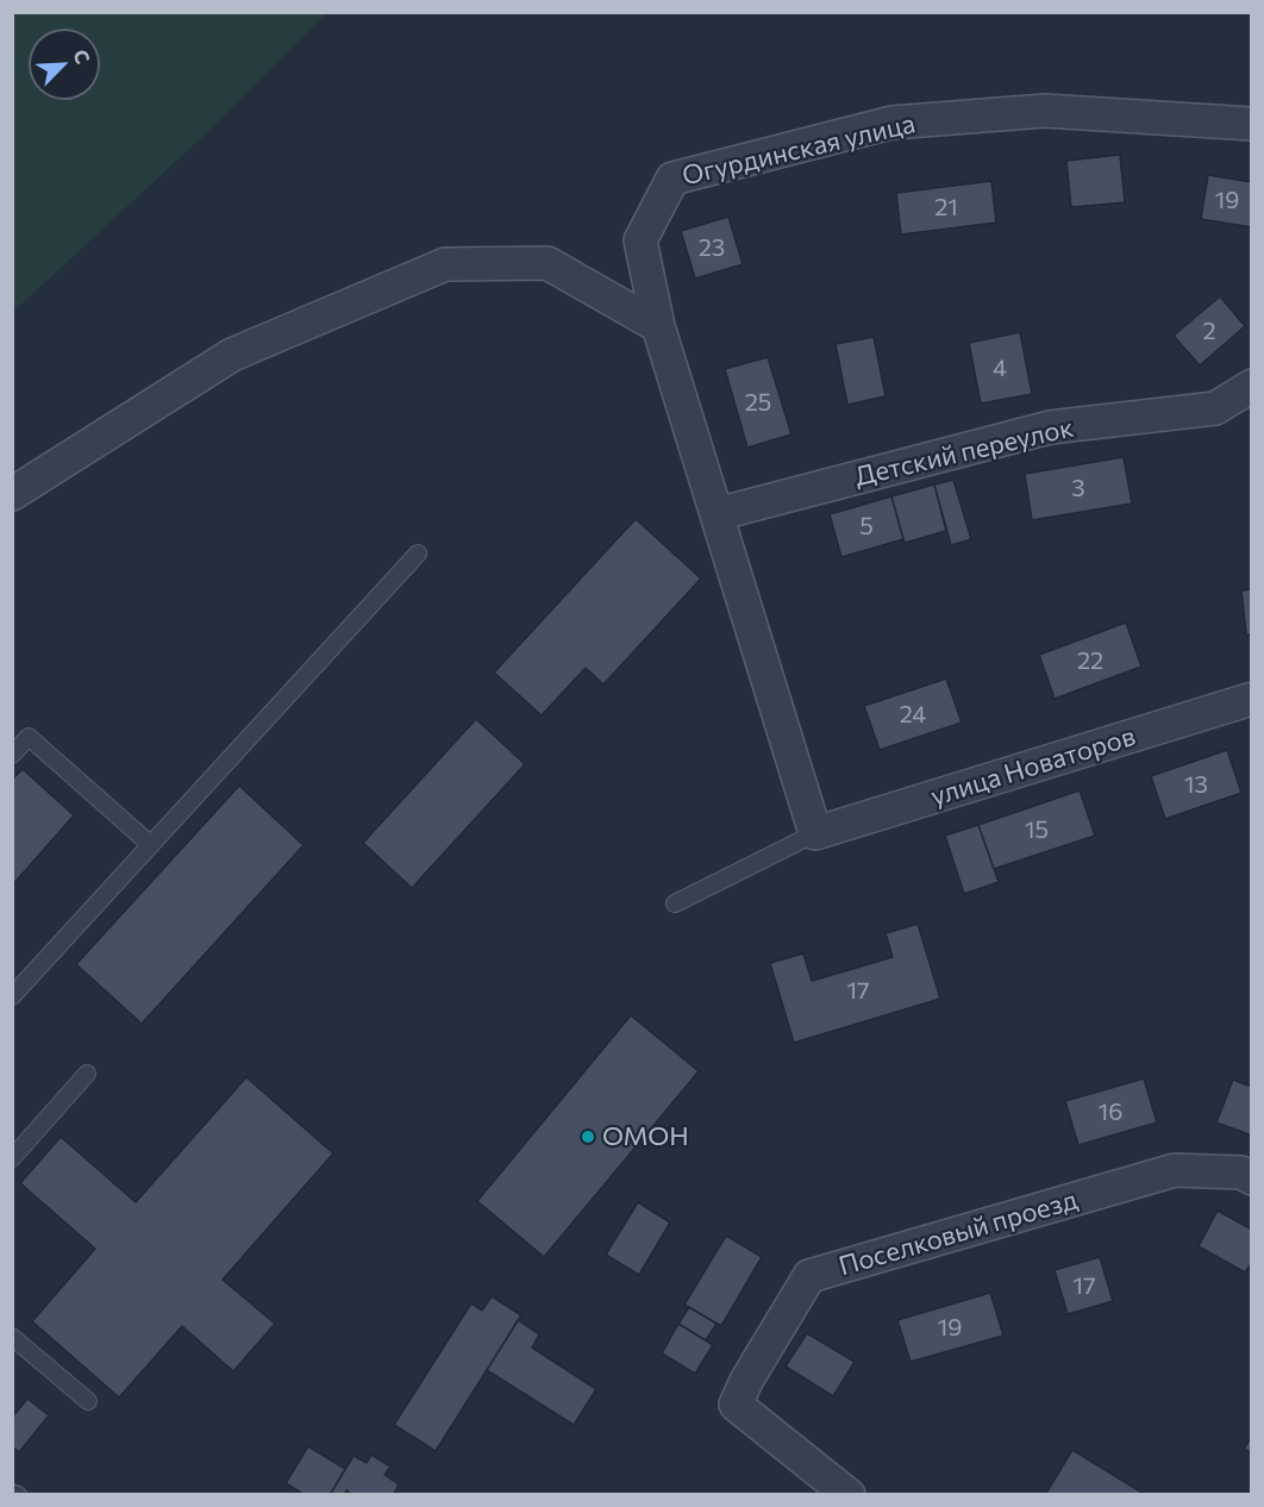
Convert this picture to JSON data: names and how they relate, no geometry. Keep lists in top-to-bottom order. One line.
{"streets":{"street":["Огурдинская улица","Детский переулок","улица Новаторов","Поселковый проезд"]},"crossings":[["Огурдинская улица","Детский переулок"],["Огурдинская улица","улица Новаторов"]],"places":["ОМОН"],"house_numbers":["19","21","23","2","4","25","3","5","22","24","13","15","17","16","17","19"],"north":"top right"}
